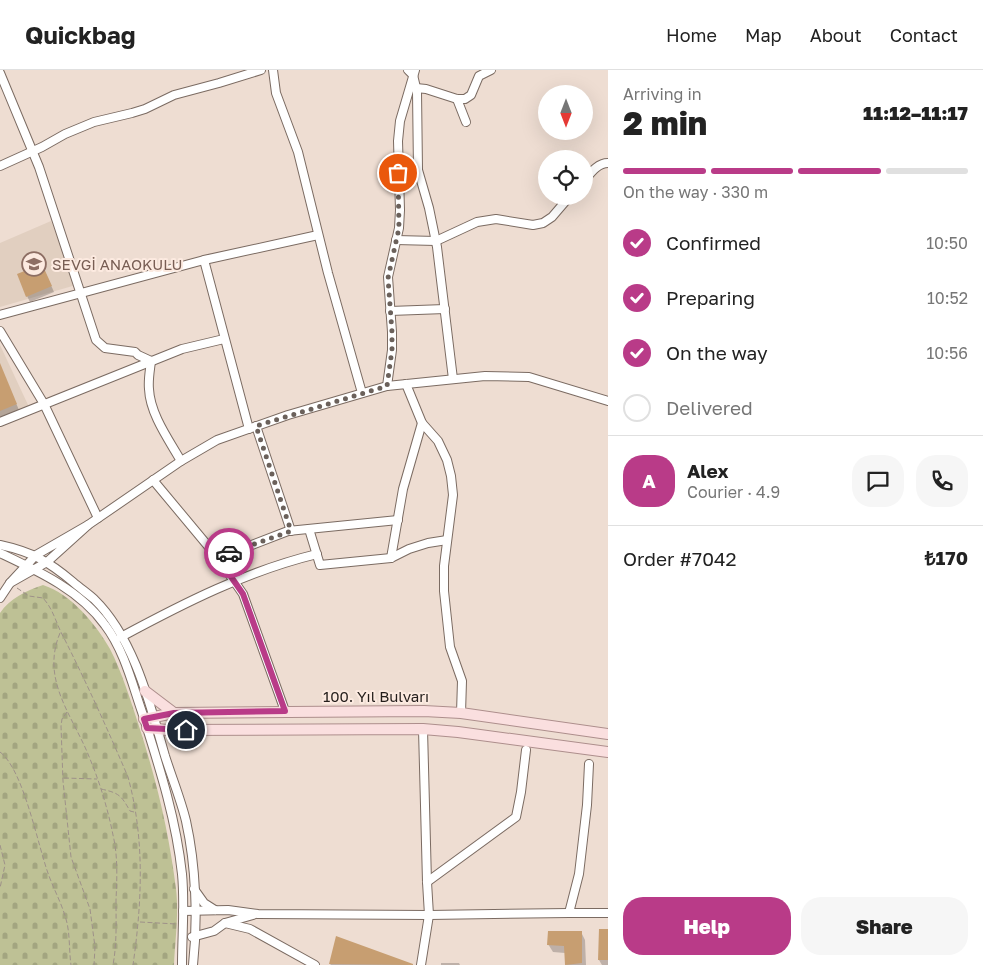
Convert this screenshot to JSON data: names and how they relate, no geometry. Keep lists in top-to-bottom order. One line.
{"streets":{"main road":["100. Yıl Bulvarı"]},"places":{"school or university":["SEVGİ ANAOKULU"]},"north":"bottom","page":{"header":"Quickbag","nav":["Home","Map","About","Contact"],"heading":["2 min","Arriving in","11:12–11:17"],"panel":["Alex","Courier · 4.9","Order #7042","₺170"],"bar":"On the way · 330 m","list":[["Confirmed","10:50"],["Preparing","10:52"],["On the way","10:56"],"Delivered"],"round":"A","buttons":["Help","Share"]}}
